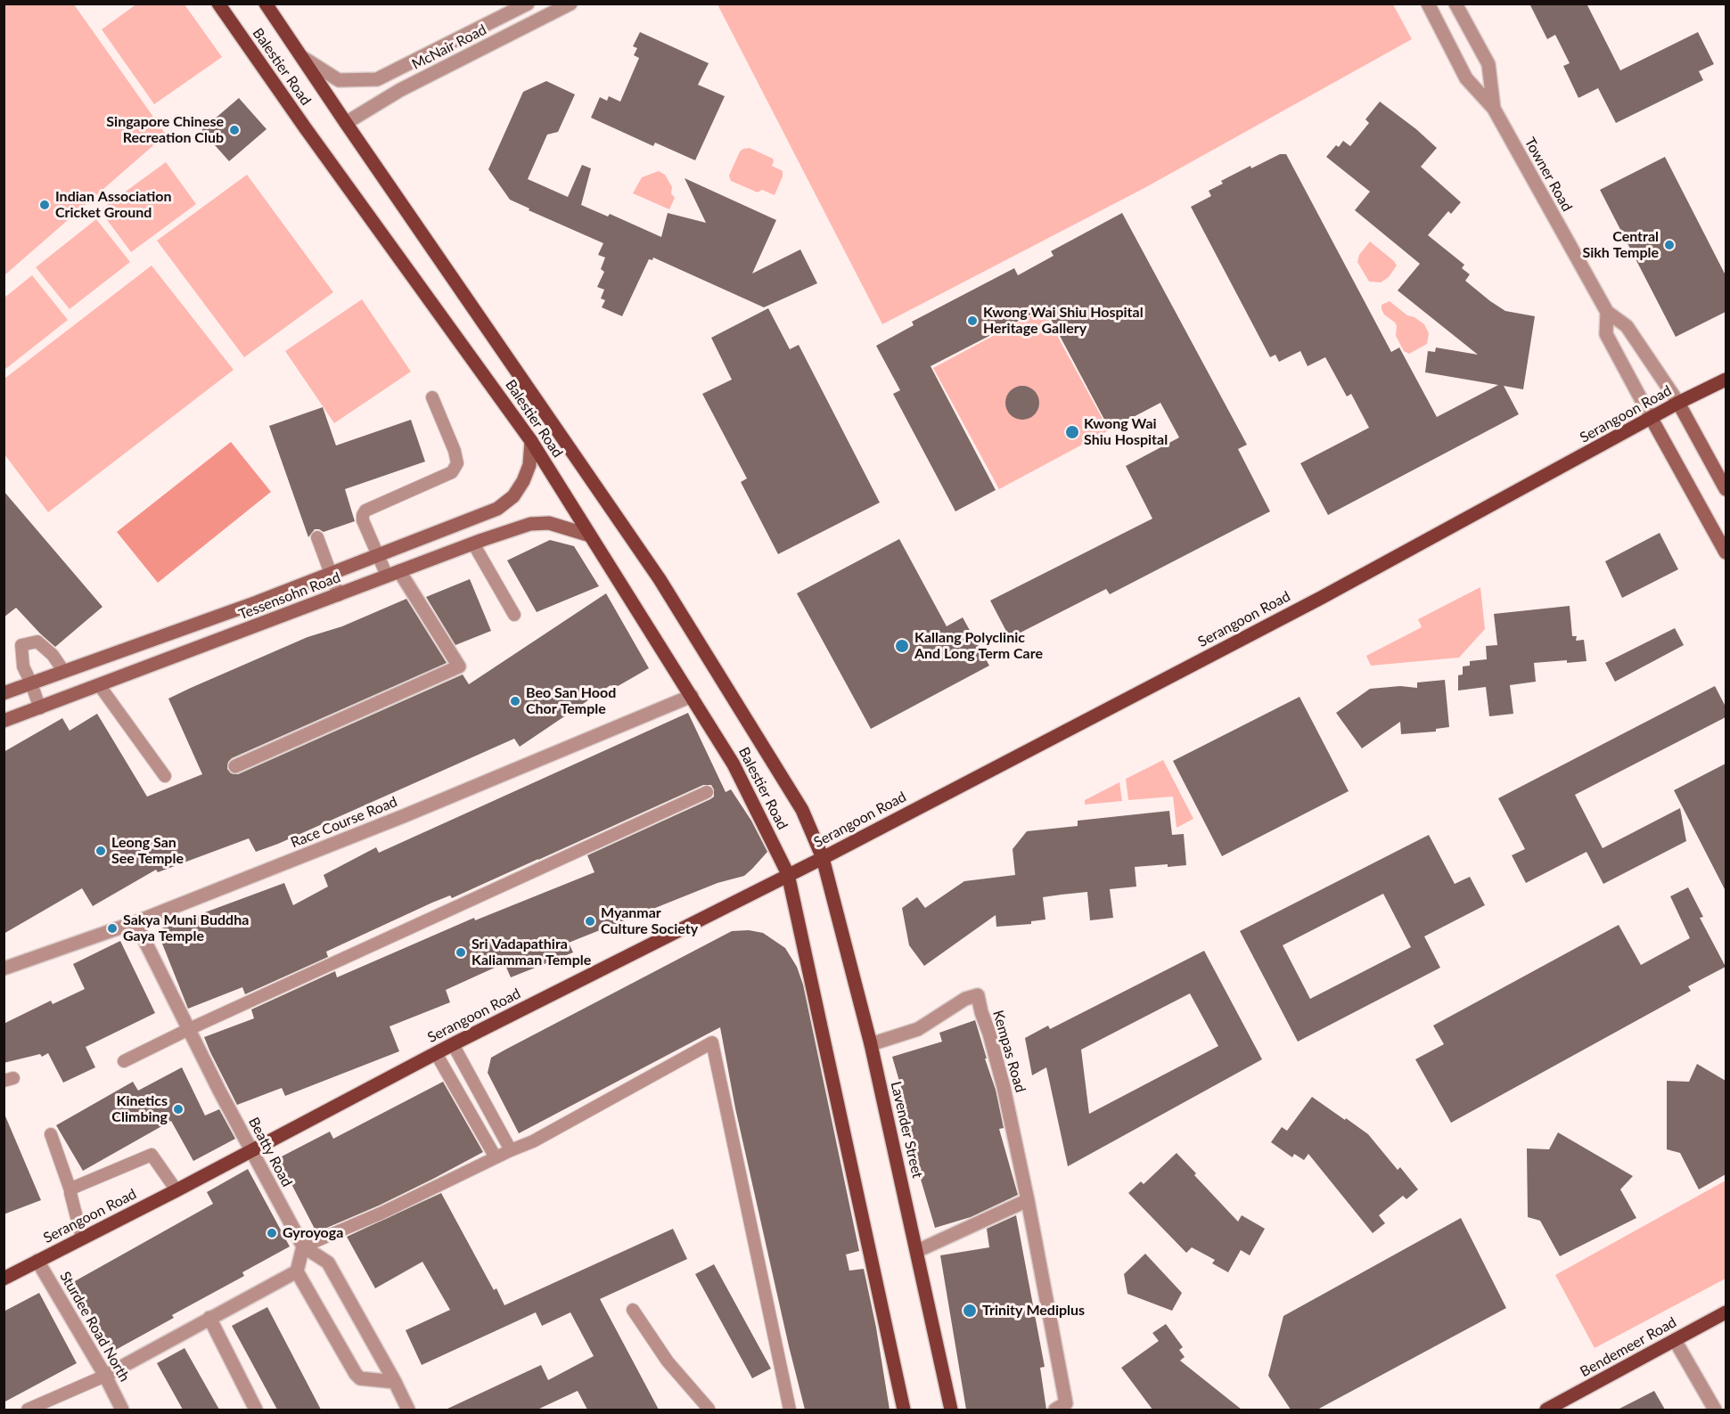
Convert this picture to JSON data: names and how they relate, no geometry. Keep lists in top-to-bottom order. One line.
{"streets":{"main road":["Balestier Road","Serangoon Road","Lavender Street","Bendemeer Road"],"street":["McNair Road","Towner Road","Tessensohn Road","Race Course Road","Kempas Road","Beatty Road","Sturdee Road North"]},"crossings":[["McNair Road","Balestier Road"],["Balestier Road","Serangoon Road"],["Balestier Road","Tessensohn Road"],["Balestier Road","Race Course Road"],["Balestier Road","Lavender Street"],["Towner Road","Serangoon Road"],["Serangoon Road","Lavender Street"],["Serangoon Road","Beatty Road"],["Serangoon Road","Sturdee Road North"],["Race Course Road","Beatty Road"],["Kempas Road","Lavender Street"]],"places":["Singapore Chinese Recreation Club","Indian Association Cricket Ground","Central Sikh Temple","Kwong Wai Shiu Hospital Heritage Gallery","Kwong Wai Shiu Hospital","Kallang Polyclinic And Long Term Care","Beo San Hood Chor Temple","Leong San See Temple","Myanmar Culture Society","Sakya Muni Buddha Gaya Temple","Sri Vadapathira Kaliamman Temple","Kinetics Climbing","Gyroyoga","Trinity Mediplus"]}
